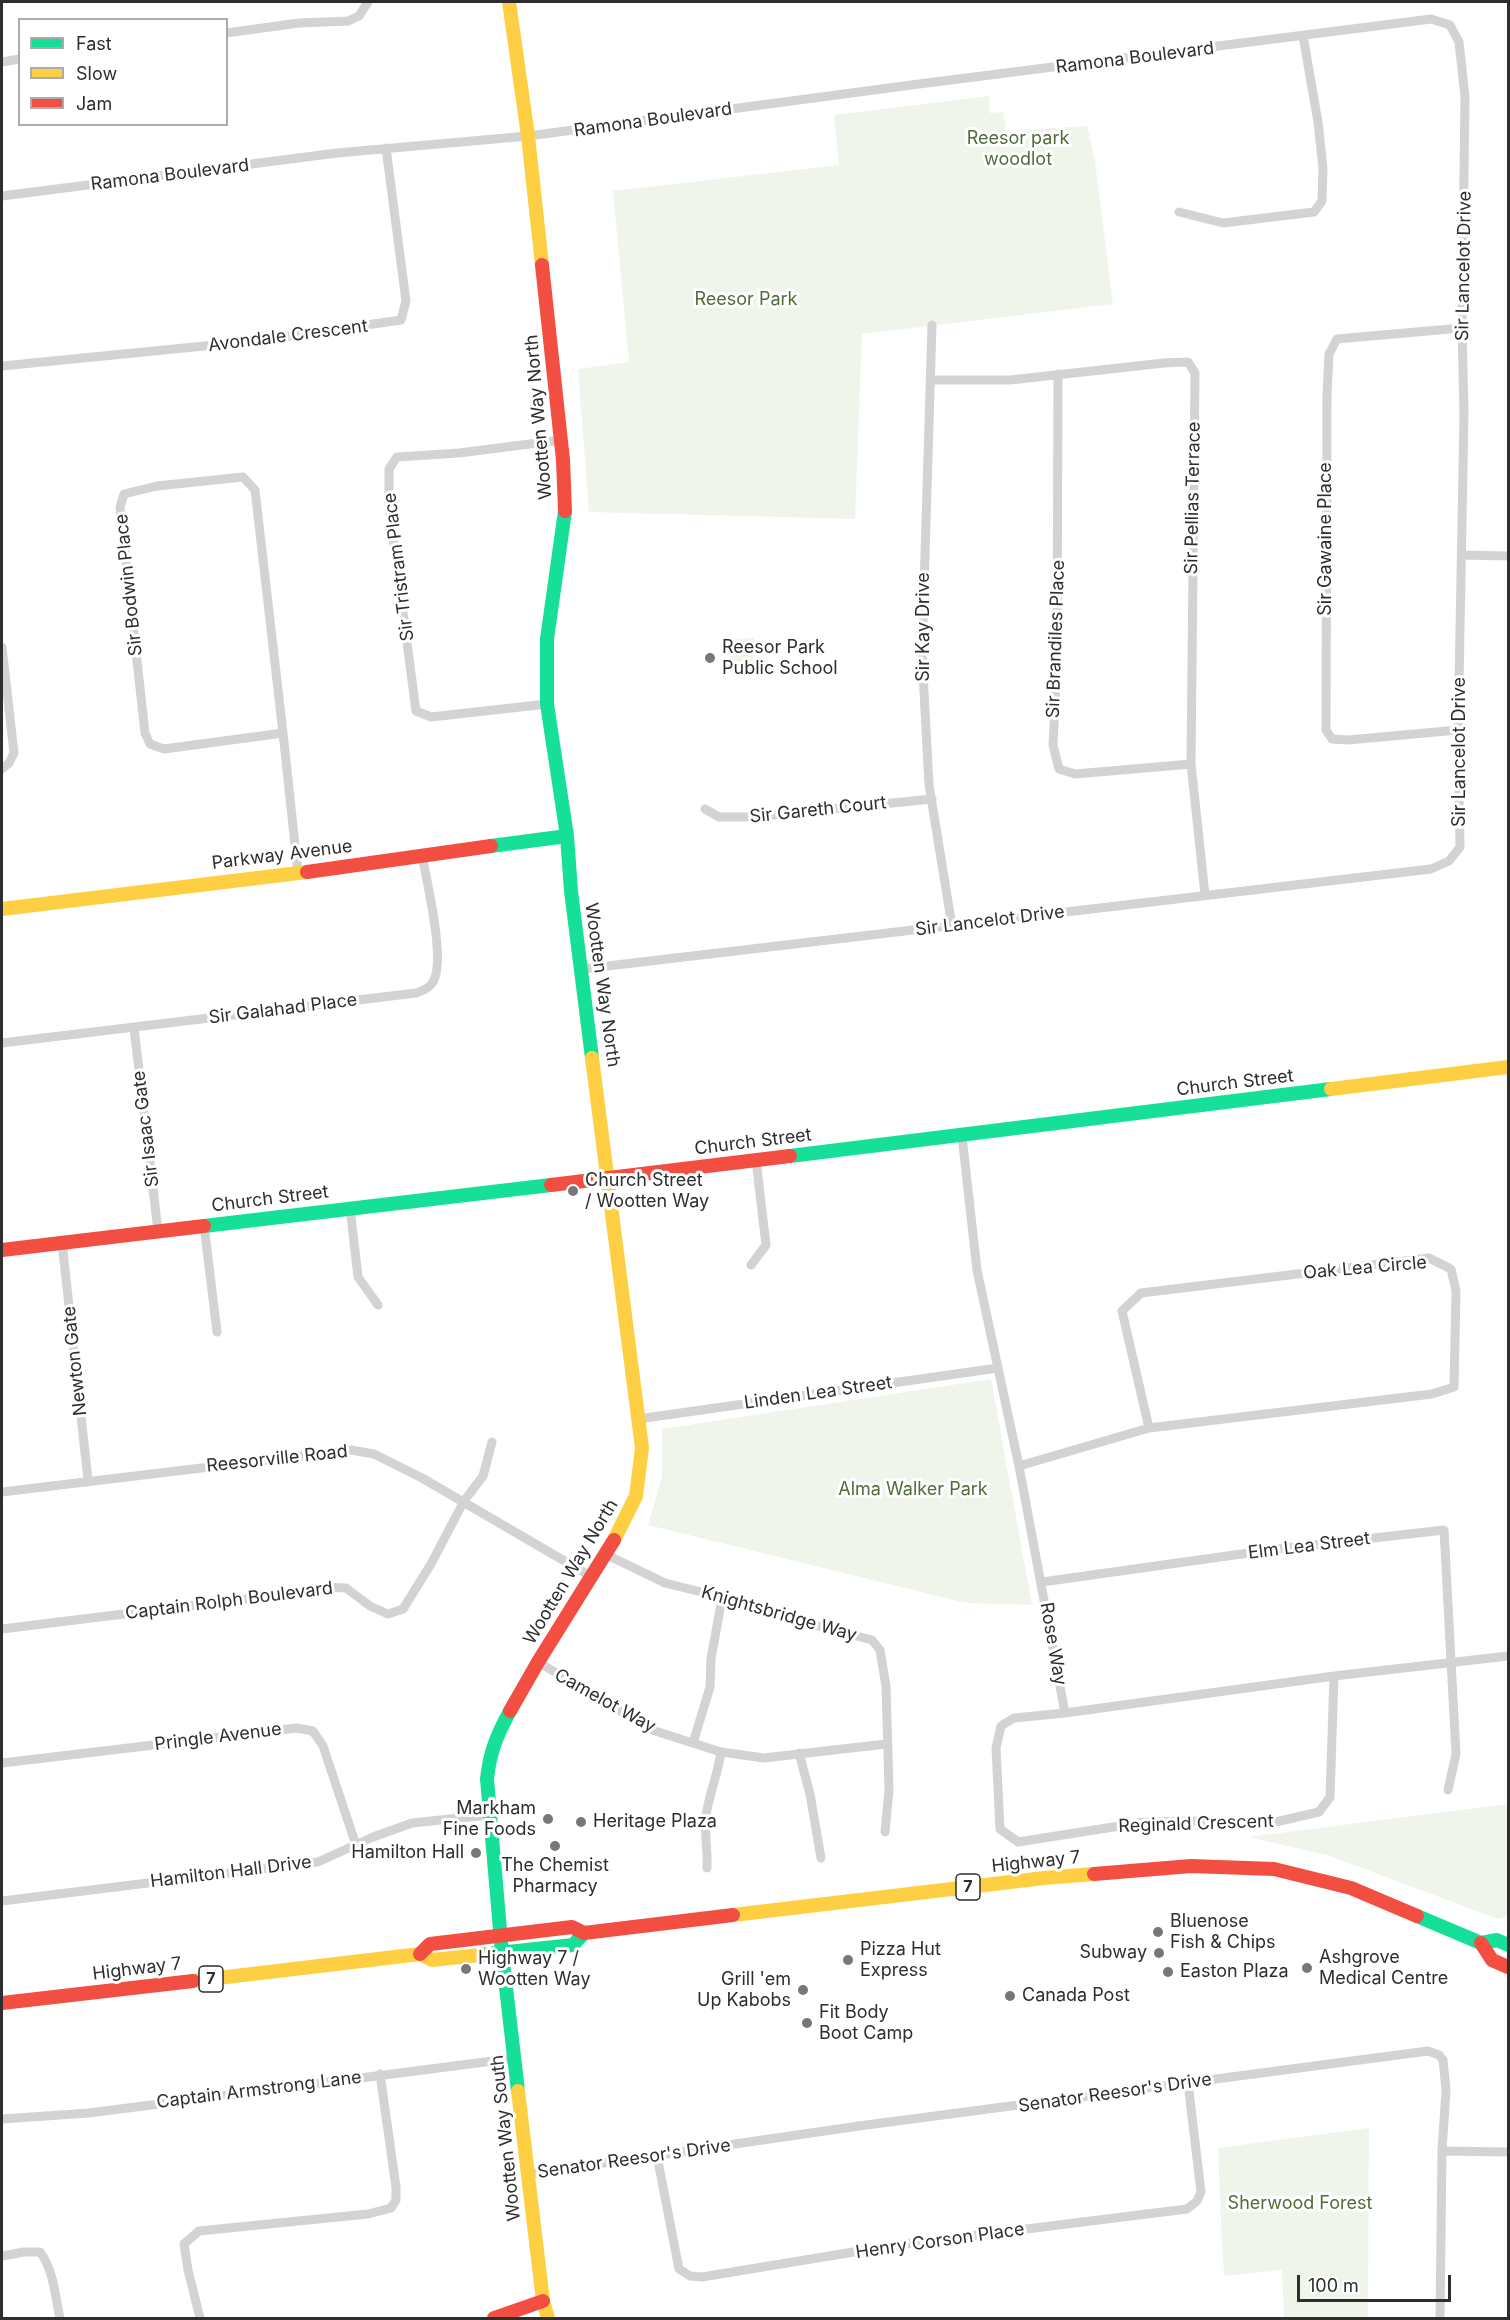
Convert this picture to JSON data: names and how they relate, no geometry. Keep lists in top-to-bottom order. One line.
{"streets":{"street":["Ramona Boulevard","Sir Lancelot Drive","Avondale Crescent","Wootten Way North","Sir Pellias Terrace","Sir Gawaine Place","Sir Tristram Place","Sir Bodwin Place","Sir Kay Drive","Sir Brandiles Place","Sir Gareth Court","Parkway Avenue","Sir Galahad Place","Church Street","Sir Isaac Gate","Oak Lea Circle","Newton Gate","Linden Lea Street","Reesorville Road","Elm Lea Street","Captain Rolph Boulevard","Knightsbridge Way","Rose Way","Camelot Way","Pringle Avenue","Reginald Crescent","Highway 7","Hamilton Hall Drive","7","Captain Armstrong Lane","Senator Reesor's Drive","Wootten Way South","Henry Corson Place"]},"crossings":[["Ramona Boulevard","Sir Lancelot Drive"],["Ramona Boulevard","Avondale Crescent"],["Ramona Boulevard","Wootten Way North"],["Sir Lancelot Drive","Wootten Way North"],["Sir Lancelot Drive","Sir Pellias Terrace"],["Sir Lancelot Drive","Sir Gawaine Place"],["Sir Lancelot Drive","Sir Kay Drive"],["Wootten Way North","Sir Tristram Place"],["Wootten Way North","Parkway Avenue"],["Wootten Way North","Church Street"],["Wootten Way North","Linden Lea Street"],["Wootten Way North","Reesorville Road"],["Wootten Way North","Knightsbridge Way"],["Wootten Way North","Camelot Way"],["Wootten Way North","Highway 7"],["Wootten Way North","Hamilton Hall Drive"],["Wootten Way North","Wootten Way South"],["Sir Pellias Terrace","Sir Kay Drive"],["Sir Pellias Terrace","Sir Brandiles Place"],["Sir Bodwin Place","Parkway Avenue"],["Sir Kay Drive","Sir Gareth Court"],["Parkway Avenue","Sir Galahad Place"],["Sir Galahad Place","Sir Isaac Gate"],["Church Street","Sir Isaac Gate"],["Church Street","Newton Gate"],["Church Street","Rose Way"],["Oak Lea Circle","Rose Way"],["Newton Gate","Reesorville Road"],["Linden Lea Street","Rose Way"],["Reesorville Road","Captain Rolph Boulevard"],["Elm Lea Street","Rose Way"],["Knightsbridge Way","Camelot Way"],["Rose Way","Reginald Crescent"],["Pringle Avenue","Hamilton Hall Drive"],["Highway 7","Wootten Way South"],["Captain Armstrong Lane","Wootten Way South"],["Senator Reesor's Drive","Wootten Way South"],["Senator Reesor's Drive","Henry Corson Place"]],"parks":["Reesor park woodlot","Reesor Park","Alma Walker Park","Sherwood Forest"],"places":["Reesor Park Public School","Church Street / Wootten Way","Markham Fine Foods","Heritage Plaza","The Chemist Pharmacy","Hamilton Hall","Bluenose Fish & Chips","Subway","Pizza Hut Express","Ashgrove Medical Centre","Highway 7 / Wootten Way","Easton Plaza","Grill 'em Up Kabobs","Canada Post","Fit Body Boot Camp"],"legend":["Fast","Slow","Jam"],"scale_bar":"100 m"}
